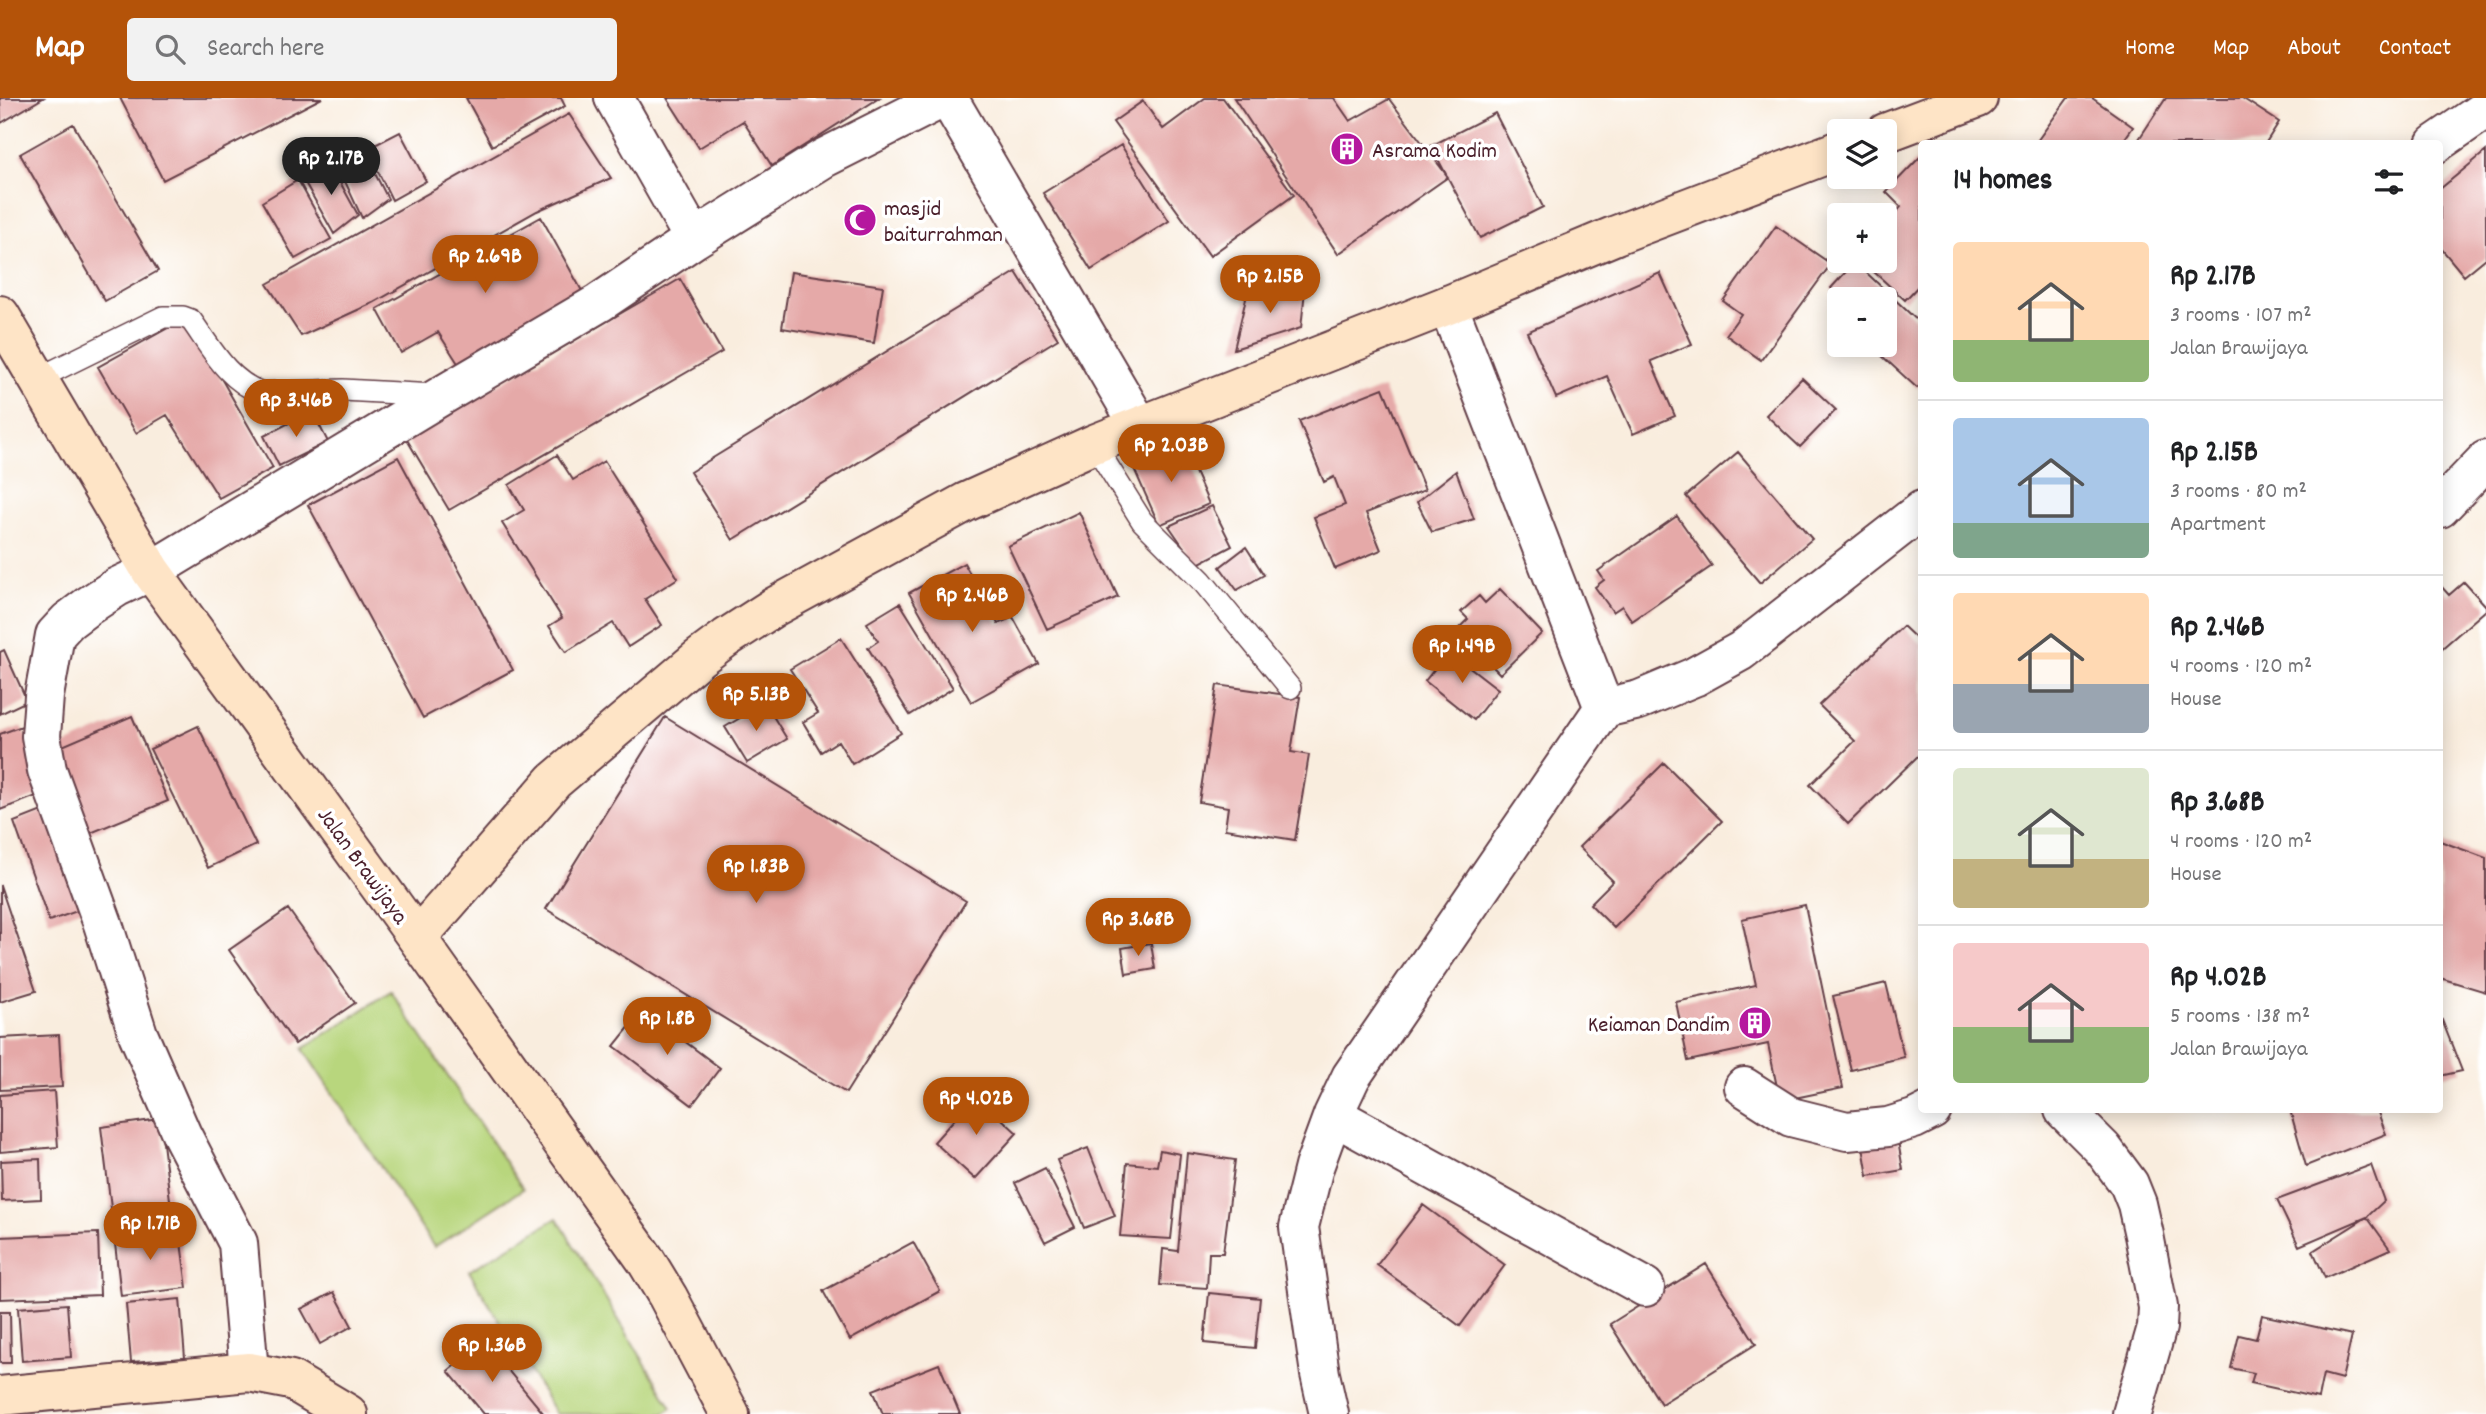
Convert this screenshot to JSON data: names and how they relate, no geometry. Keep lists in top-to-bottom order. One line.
{"streets":{"street":["Jalan Brawijaya"]},"places":{"building":["Asrama Kodim","Keiaman Dandim"],"mosque":["masjid baiturrahman"]},"page":{"header":"Map","search":"Search here","nav":["Home","Map","About","Contact"],"map_buttons":["+","−"],"price":["Rp 2.17B","Rp 2.69B","Rp 2.15B","Rp 3.46B","Rp 2.03B","Rp 2.46B","Rp 1.49B","Rp 5.13B","Rp 1.83B","Rp 3.68B","Rp 1.8B","Rp 4.02B","Rp 1.71B","Rp 1.36B"],"heading":"14 homes","list":[{"name":"Rp 2.17B","note":"3 rooms · 107 m² · Jalan Brawijaya"},{"name":"Rp 2.15B","note":"3 rooms · 80 m² · Apartment"},{"name":"Rp 2.46B","note":"4 rooms · 120 m² · House"},{"name":"Rp 3.68B","note":"4 rooms · 120 m² · House"},{"name":"Rp 4.02B","note":"5 rooms · 138 m² · Jalan Brawijaya"}]}}
